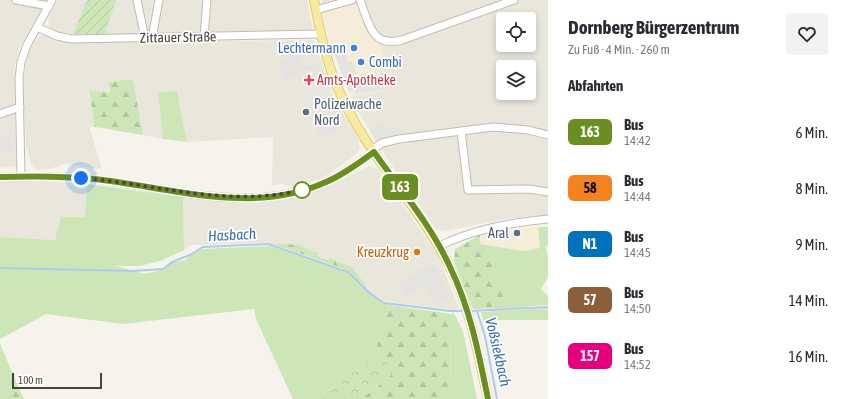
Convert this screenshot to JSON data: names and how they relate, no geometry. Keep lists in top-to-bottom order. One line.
{"streets":{"street":["Zittauer Straße"]},"water":["Hasbach","Voßsiekbach"],"places":{"other":["Lechtermann","Combi","Polizeiwache Nord","Aral","Kreuzkrug"],"health":["Amts-Apotheke"]},"lines":["bus line 163"],"scale_bar":"100 m","page":{"on_map":"163","heading":[["Dornberg Bürgerzentrum","Zu Fuß · 4 Min. · 260 m"],"Abfahrten"],"list":[{"mark":"163","name":"Bus","note":"14:42","value":"6 Min."},{"mark":"58","name":"Bus","note":"14:44","value":"8 Min."},{"mark":"N1","name":"Bus","note":"14:45","value":"9 Min."},{"mark":"57","name":"Bus","note":"14:50","value":"14 Min."},{"mark":"157","name":"Bus","note":"14:52","value":"16 Min."}],"scale":"100 m"}}
